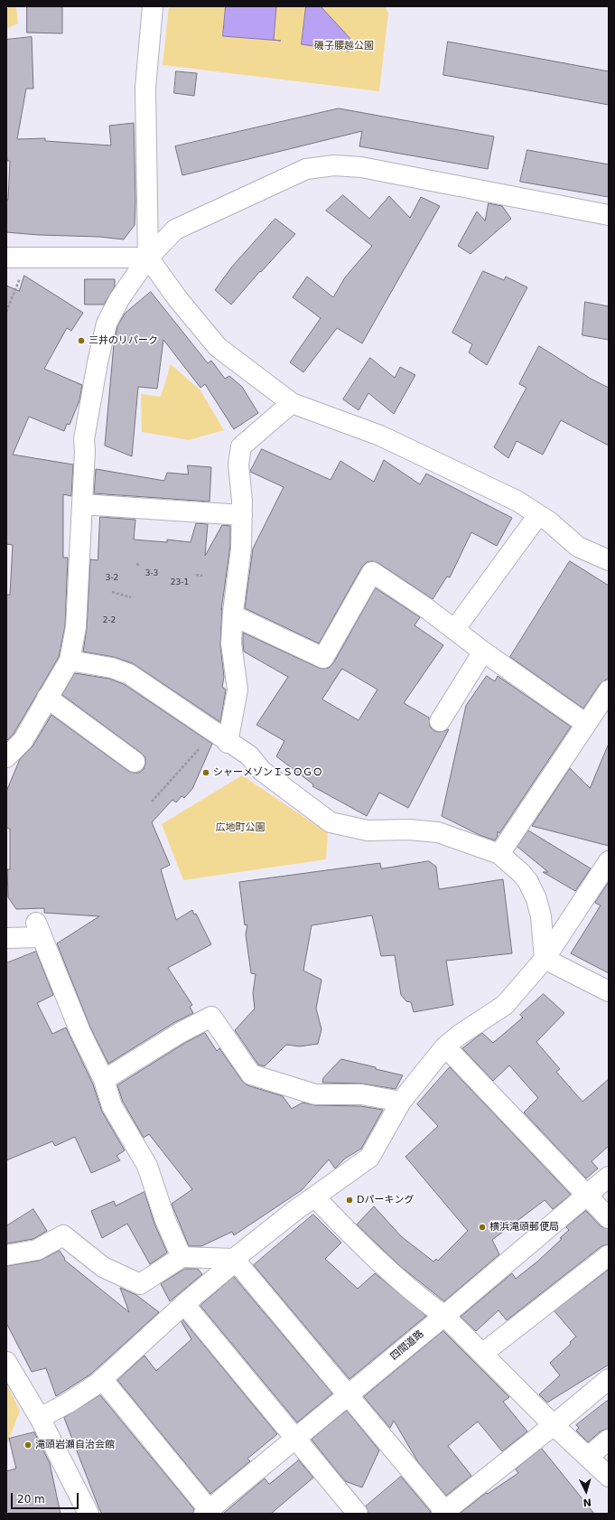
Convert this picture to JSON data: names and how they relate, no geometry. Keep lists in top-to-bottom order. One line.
{"streets":{"street":["四間道路"]},"parks":["磯子腰越公園","広地町公園"],"places":["三井のリパーク","シャーメゾンＩＳＯＧＯ","Dパーキング","横浜滝頭郵便局","滝頭岩瀬自治会館"],"house_numbers":["3-3","3-2","23-1","2-2"],"scale_bar":"20 m","north":"bottom"}
